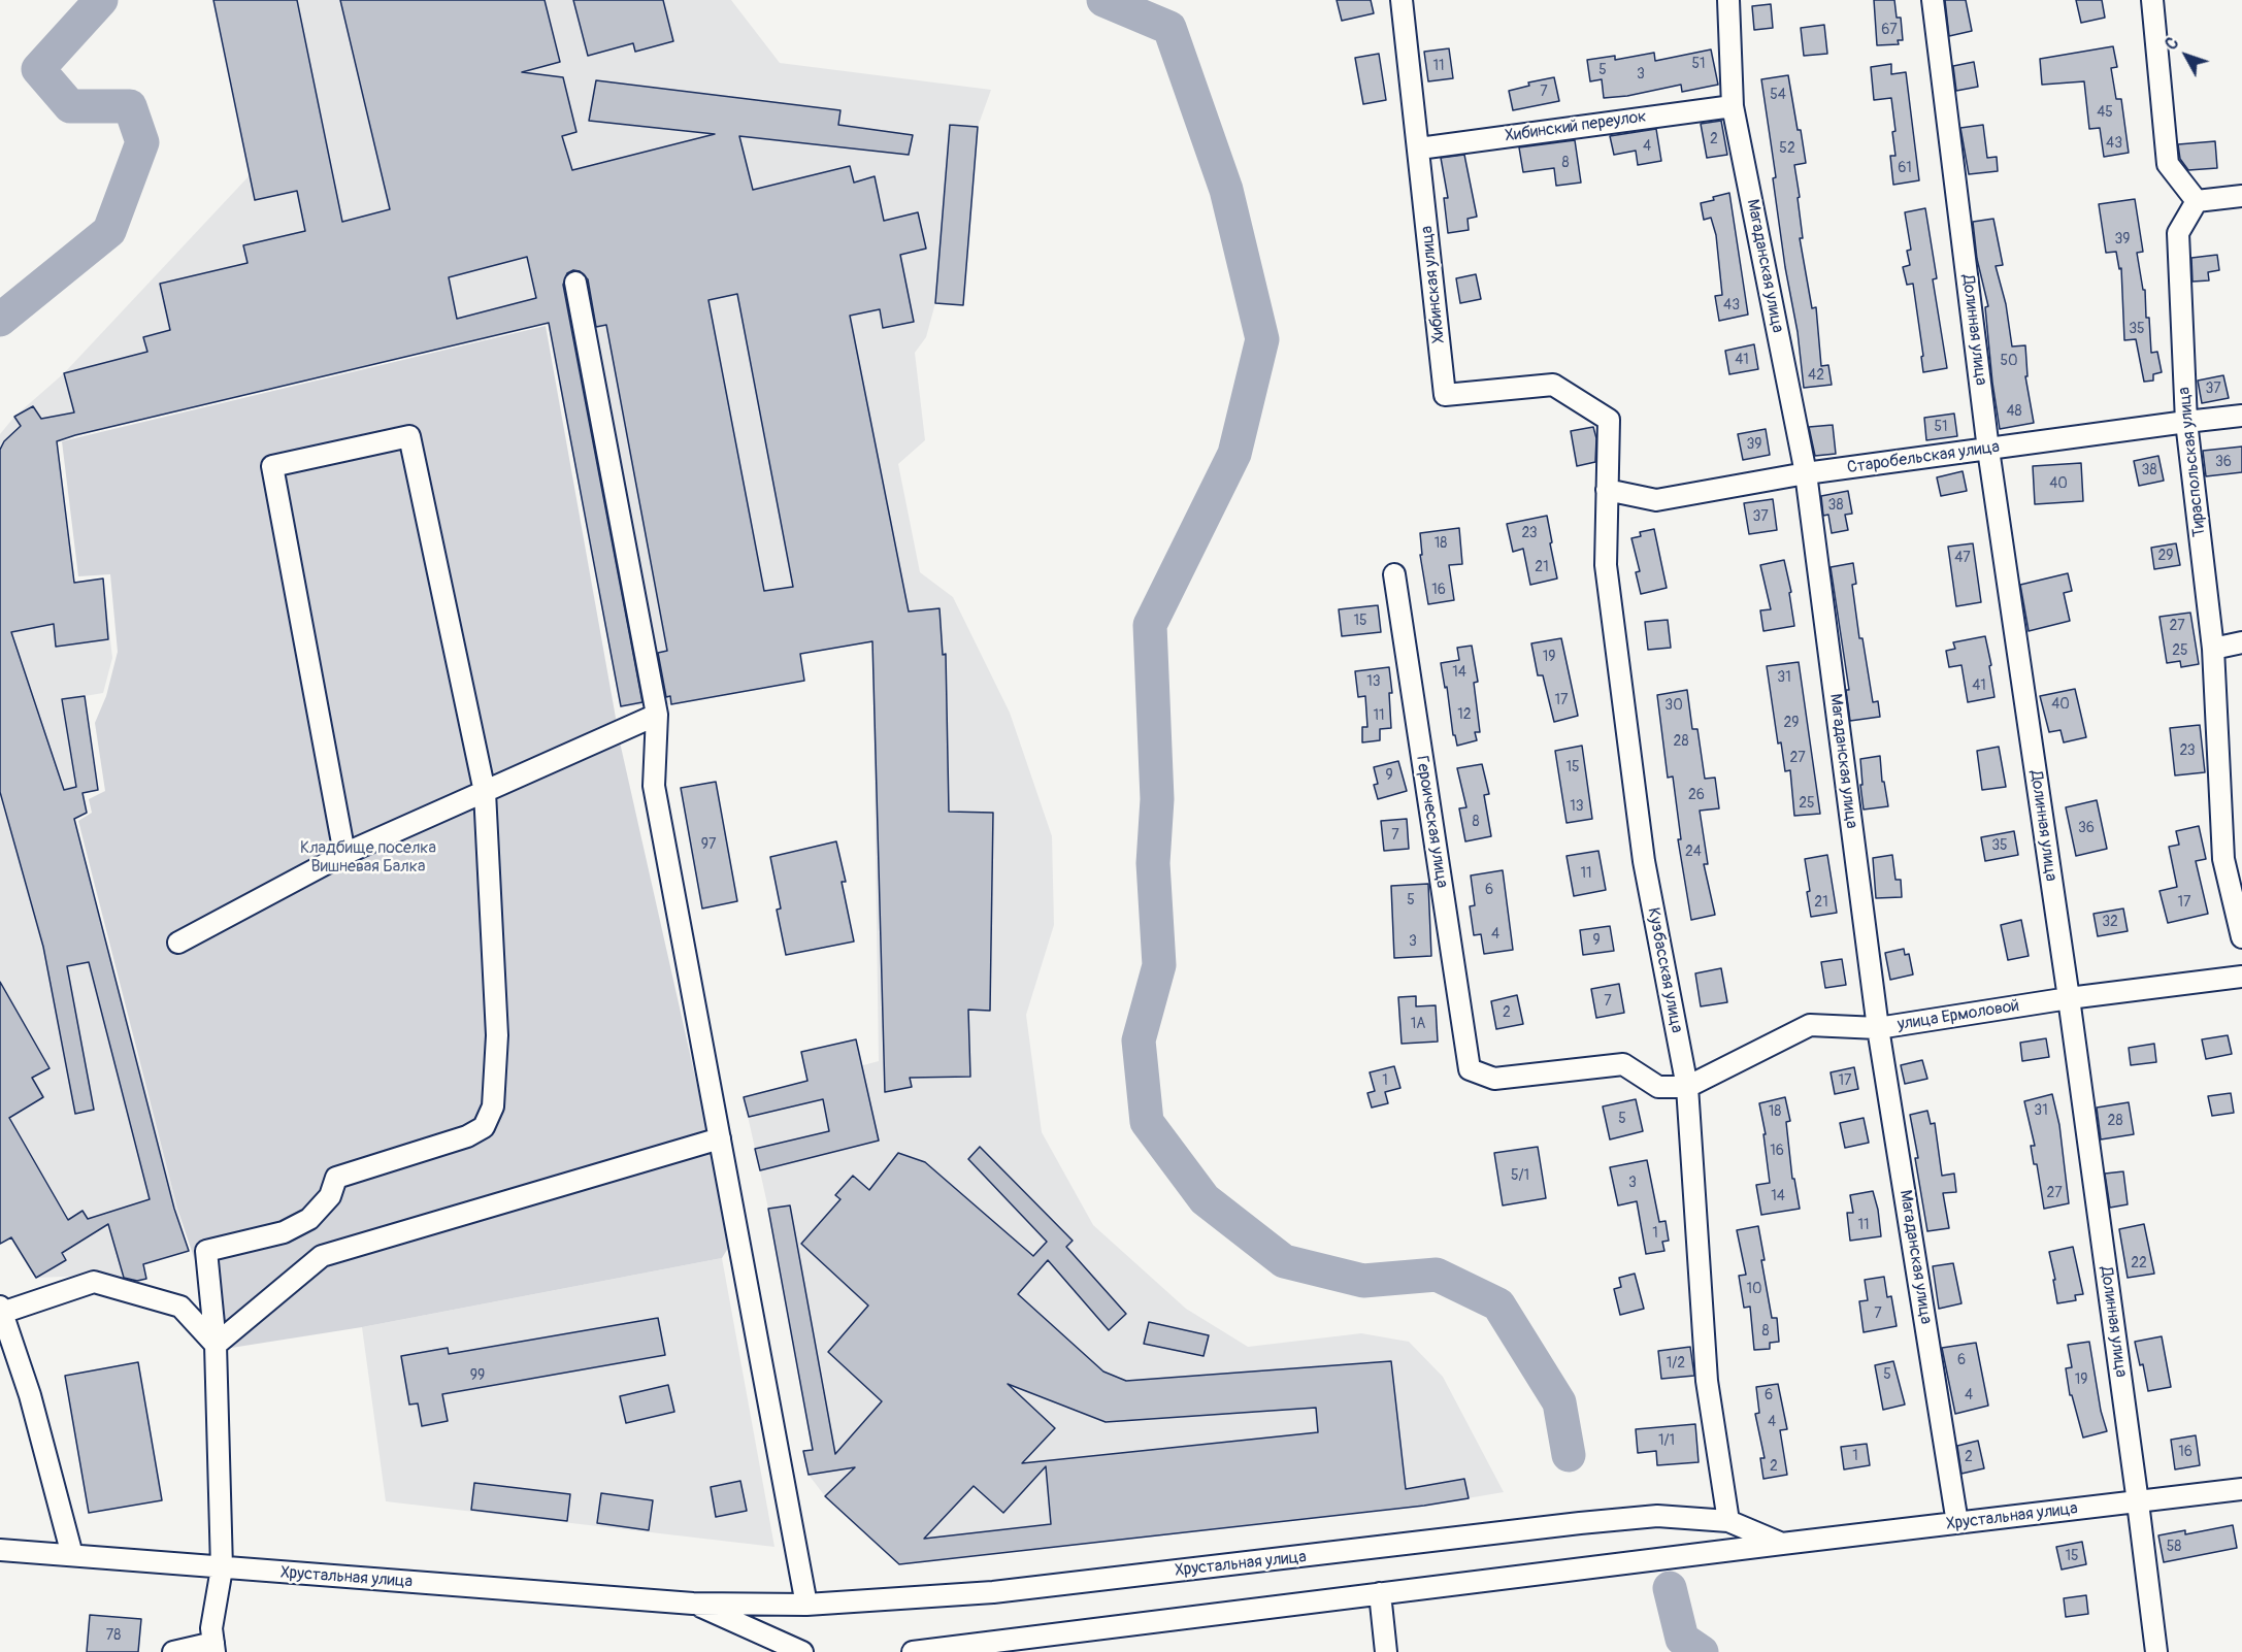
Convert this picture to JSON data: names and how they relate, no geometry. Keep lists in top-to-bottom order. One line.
{"streets":{"street":["Хибинский переулок","Магаданская улица","Хибинская улица","Долинная улица","Старобельская улица","Тираспольская улица","Героическая улица","Кузбасская улица","улица Ермоловой","Хрустальная улица"]},"crossings":[["Хибинский переулок","Магаданская улица"],["Хибинский переулок","Хибинская улица"],["Магаданская улица","Старобельская улица"],["Магаданская улица","улица Ермоловой"],["Магаданская улица","Хрустальная улица"],["Хибинская улица","Кузбасская улица"],["Долинная улица","Старобельская улица"],["Долинная улица","улица Ермоловой"],["Долинная улица","Хрустальная улица"],["Старобельская улица","Тираспольская улица"],["Старобельская улица","Кузбасская улица"],["Героическая улица","Кузбасская улица"],["Героическая улица","улица Ермоловой"],["Кузбасская улица","улица Ермоловой"],["Кузбасская улица","Хрустальная улица"]],"parks":["Кладбище поселка Вишневая Балка"],"house_numbers":["67","51","11","5","3","7","54","45","2","43","4","52","8","61","39","43","35","41","50","42","37","48","51","39","36","38","40","38","37","23","18","29","47","21","16","15","27","25","19","14","31","13","41","17","40","30","12","11","29","28","23","27","15","9","26","25","13","8","36","7","97","35","24","11","6","5","21","17","32","4","9","3","7","2","1А","1","17","31","18","5","28","16","5/1","3","27","14","11","1","22","10","7","8","6","1/2","5","99","19","6","4","4","1/1","16","1","2","2","58","15","78"],"north":"top left"}
